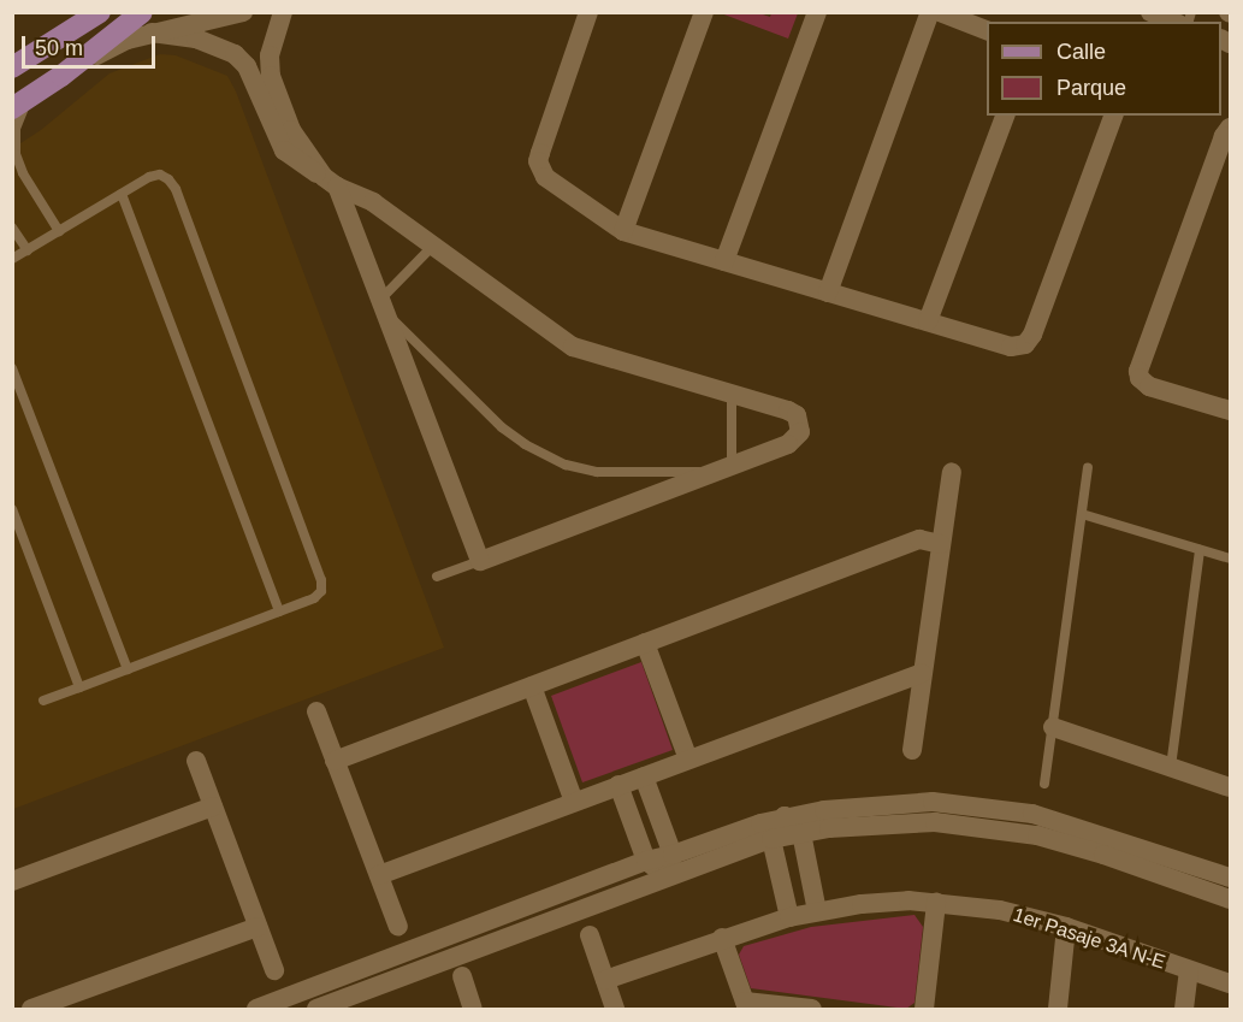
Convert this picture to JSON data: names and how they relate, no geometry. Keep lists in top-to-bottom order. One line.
{"streets":{"street":["1er Pasaje 3A N-E"]},"legend":["Calle","Parque"],"scale_bar":"50 m"}
